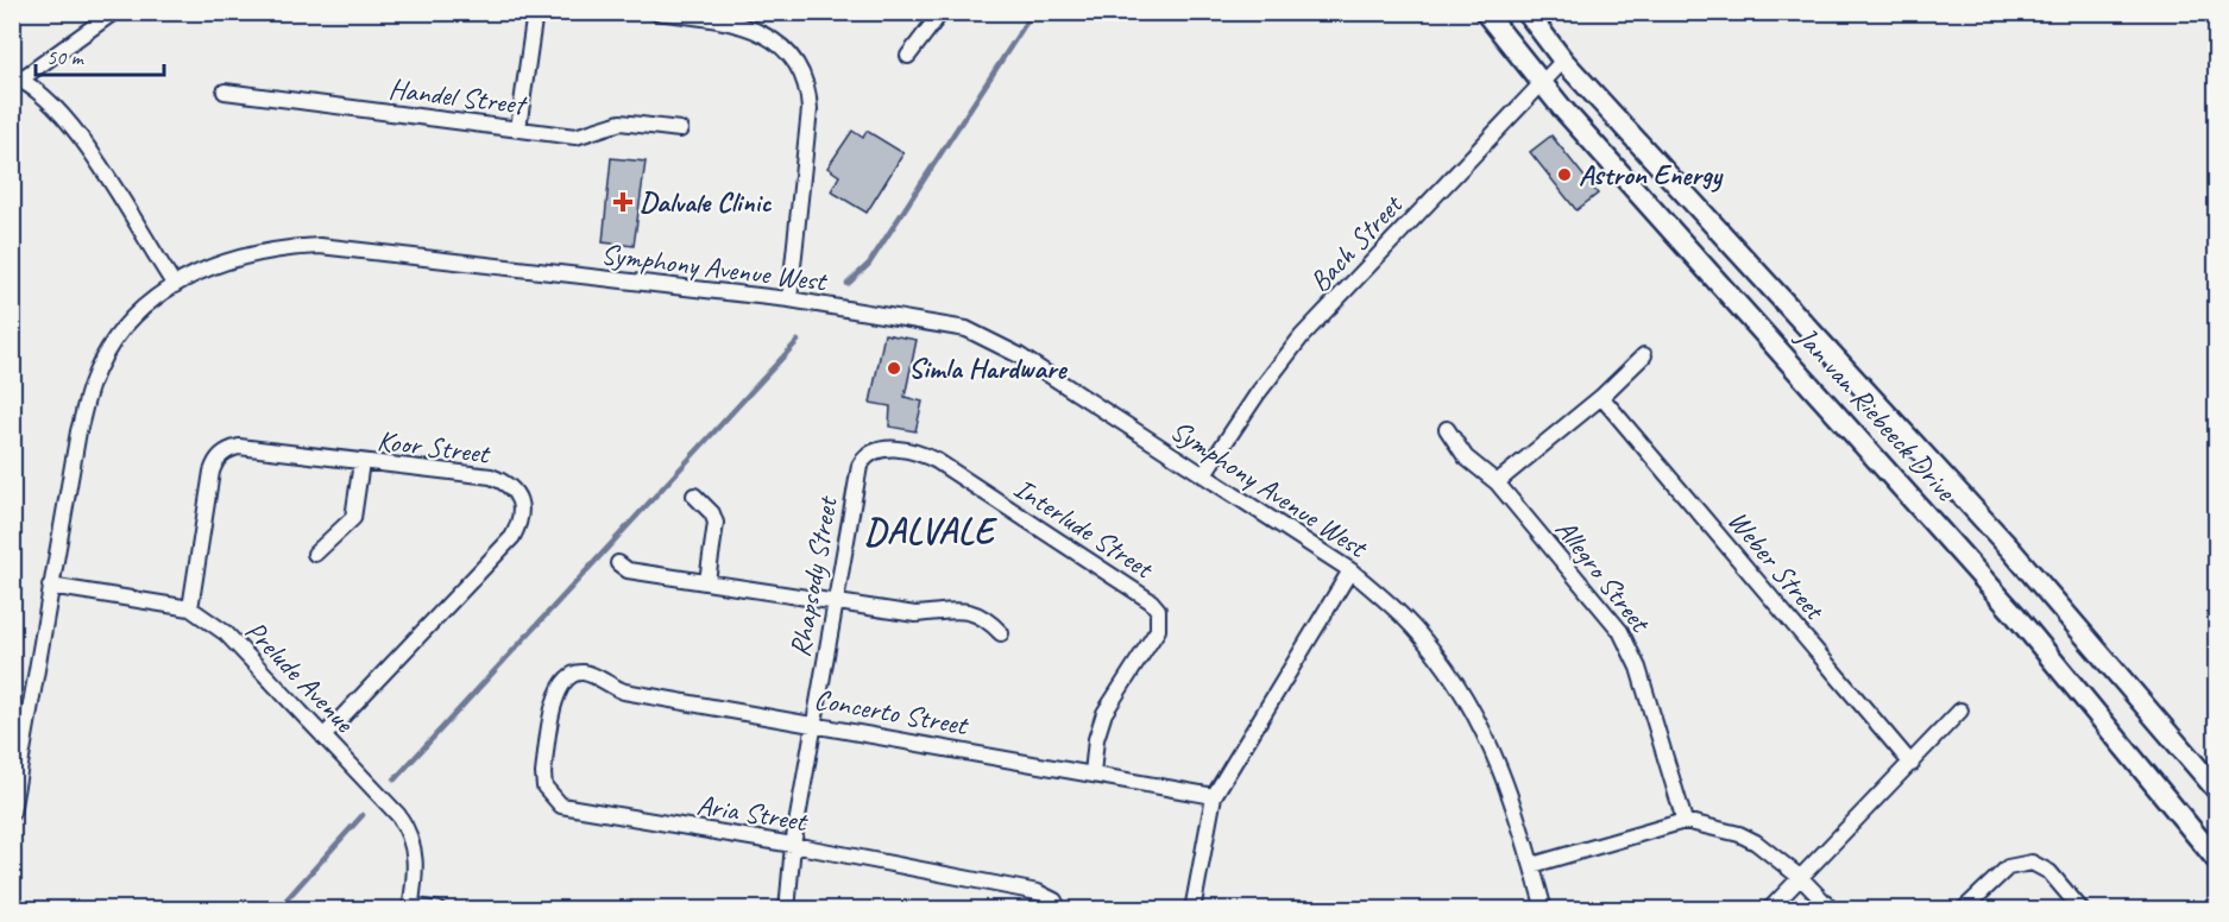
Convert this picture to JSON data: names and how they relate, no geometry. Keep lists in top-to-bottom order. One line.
{"streets":{"main road":["Jan van Riebeeck Drive"],"street":["Handel Street","Bach Street","Symphony Avenue West","Koor Street","Interlude Street","Weber Street","Allegro Street","Rhapsody Street","Prelude Avenue","Concerto Street","Aria Street"]},"crossings":[["Bach Street","Symphony Avenue West"],["Bach Street","Jan van Riebeeck Drive"],["Symphony Avenue West","Prelude Avenue"],["Koor Street","Prelude Avenue"],["Interlude Street","Rhapsody Street"],["Interlude Street","Concerto Street"],["Rhapsody Street","Concerto Street"],["Rhapsody Street","Aria Street"],["Concerto Street","Aria Street"]],"districts":["DALVALE"],"places":{"other":["Astron Energy","Simla Hardware"],"health":["Dalvale Clinic"]},"scale_bar":"50 m"}
